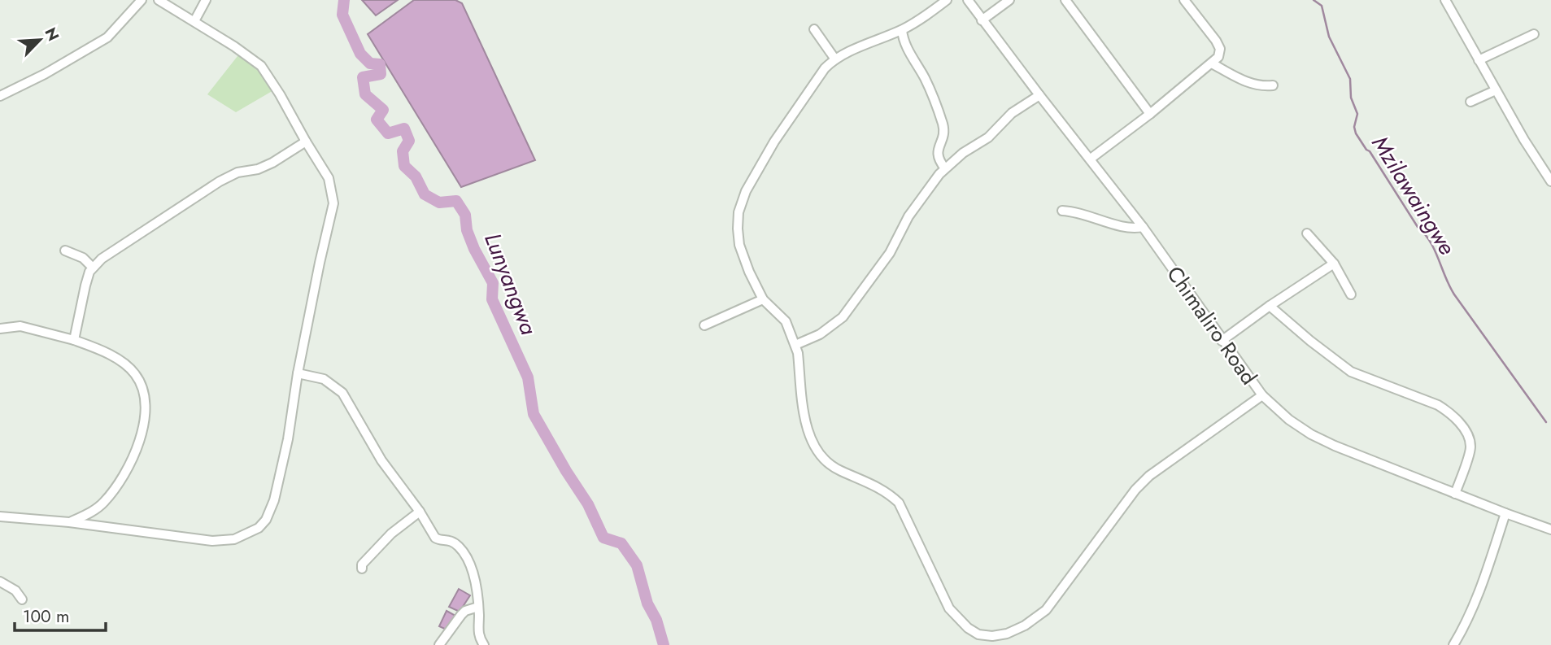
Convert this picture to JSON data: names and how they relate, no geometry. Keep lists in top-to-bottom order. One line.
{"streets":{"street":["Chimaliro Road"]},"water":["Mzilawaingwe","Lunyangwa"],"scale_bar":"100 m","north":"top right"}
